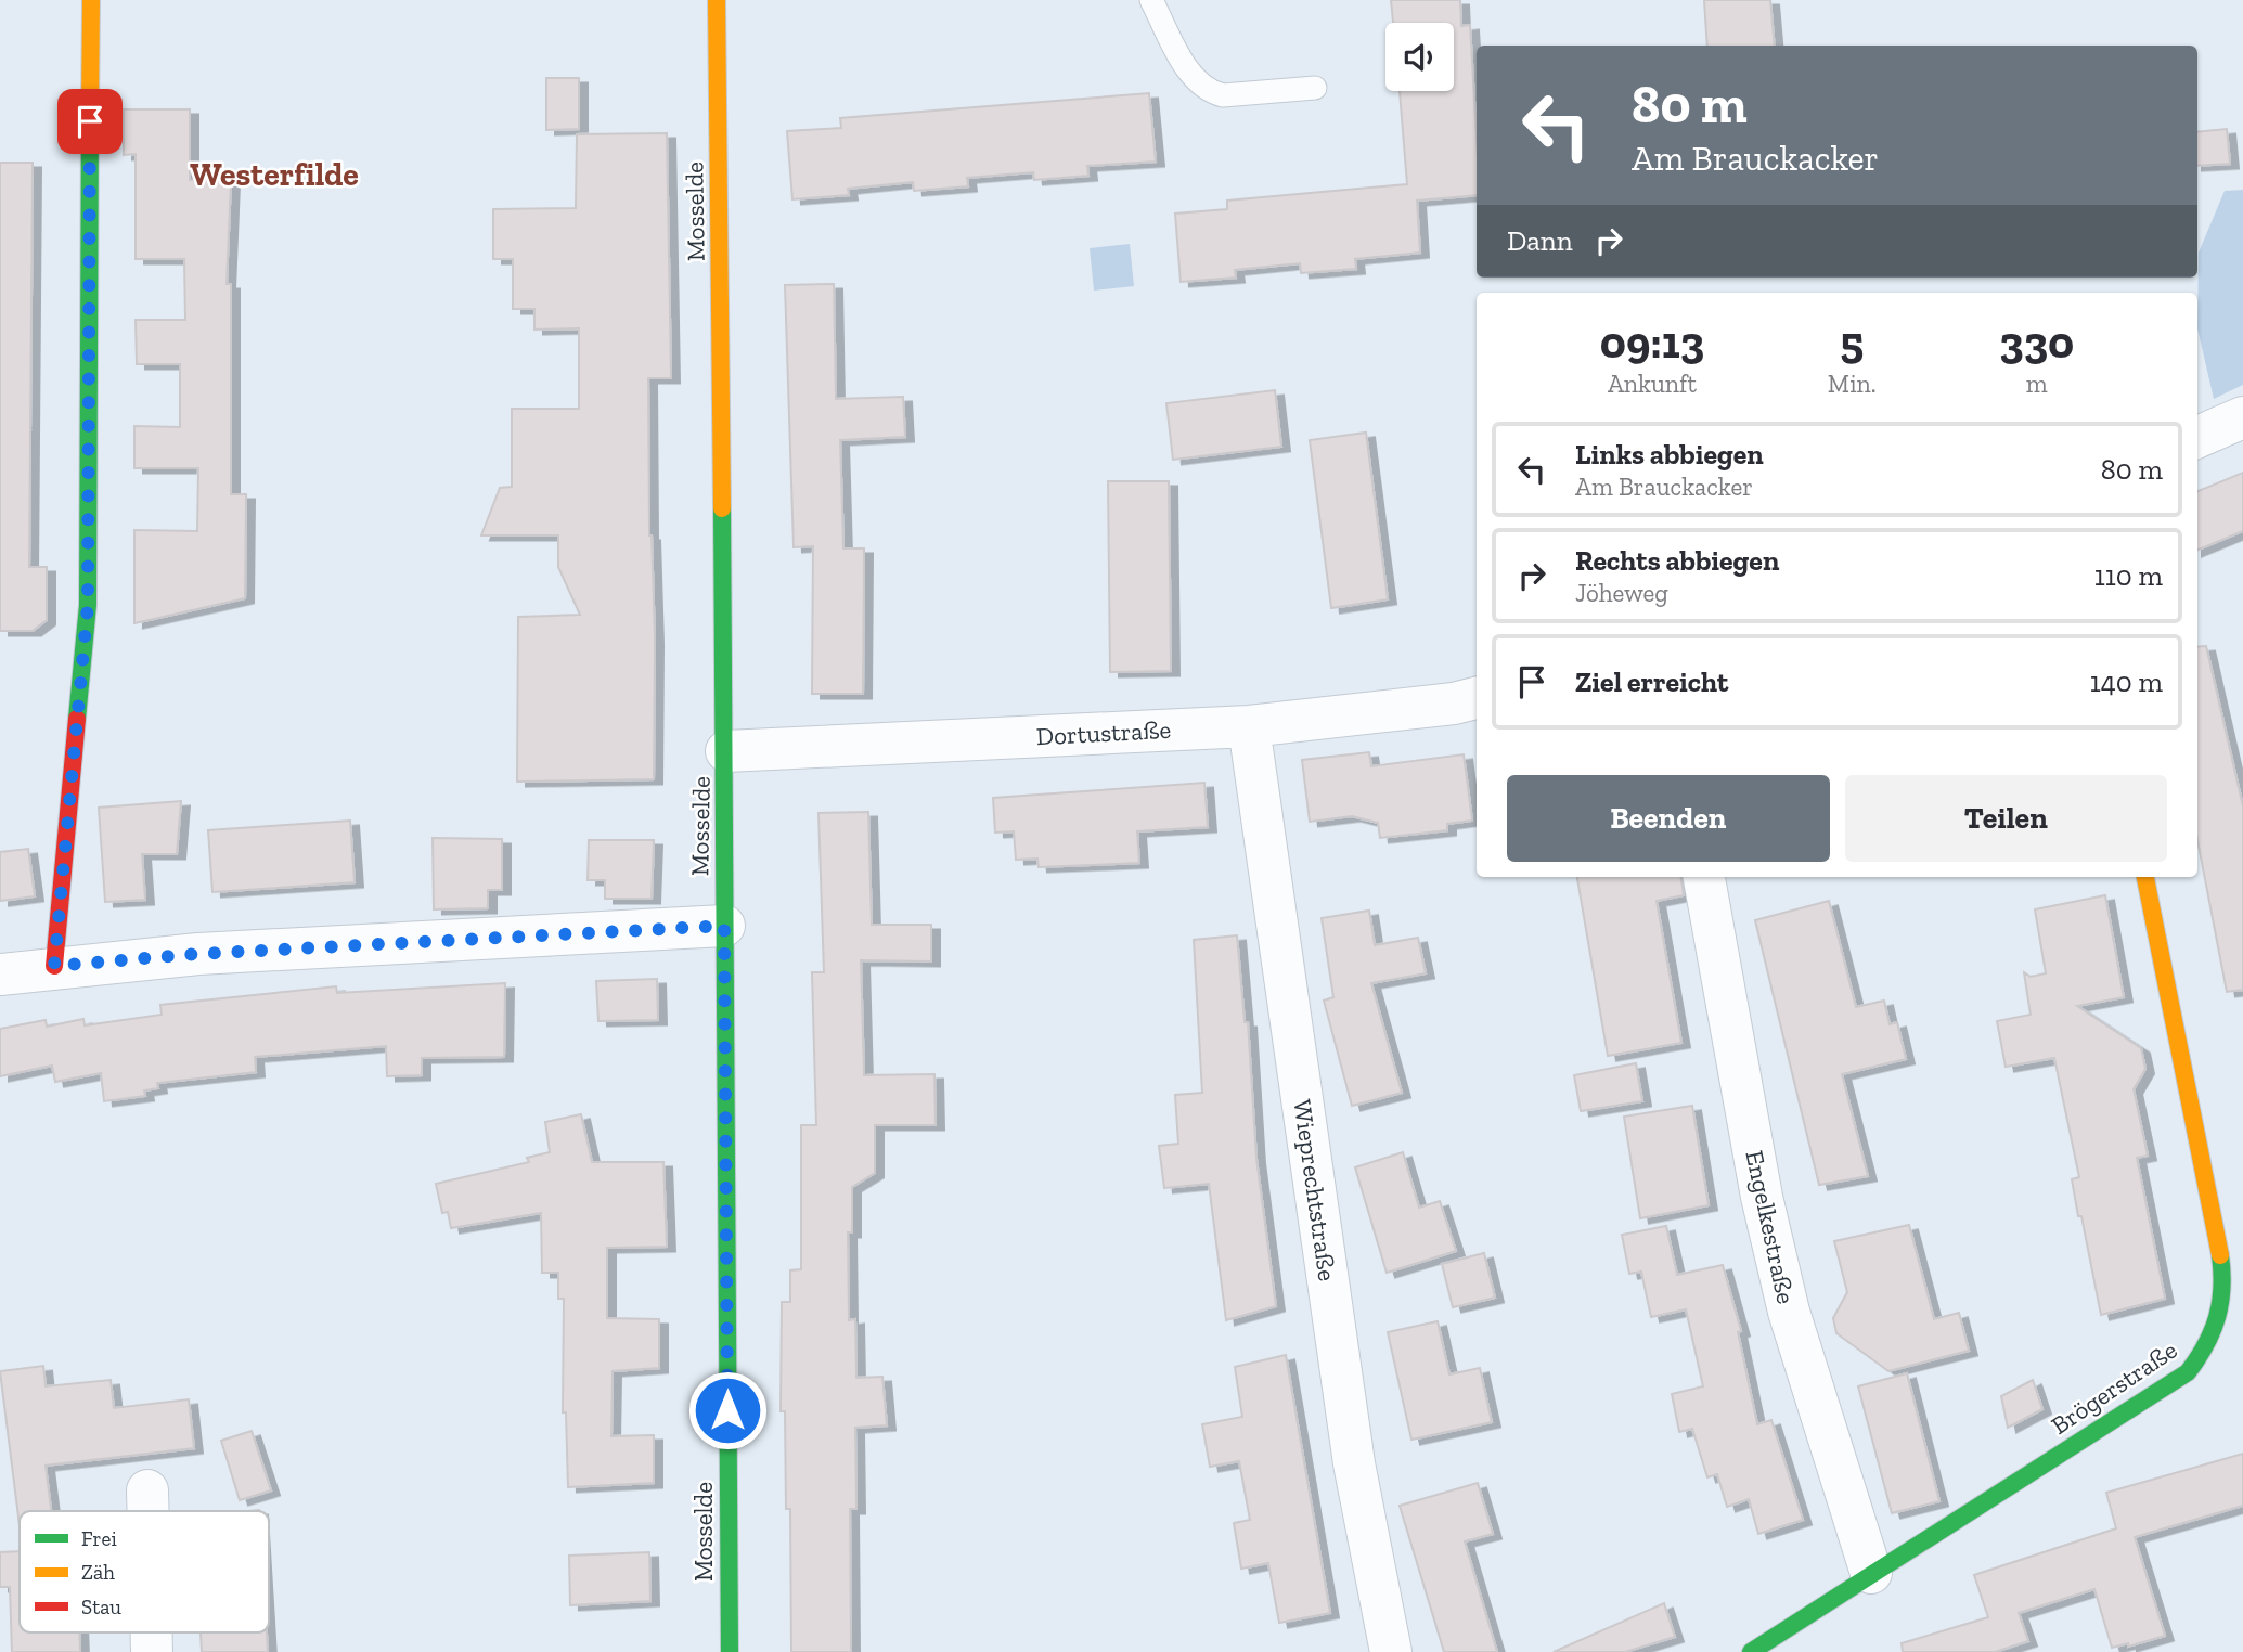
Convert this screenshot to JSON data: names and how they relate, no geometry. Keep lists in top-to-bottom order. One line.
{"streets":{"street":["Mosselde","Dortustraße","Wieprechtstraße","Engelkestraße","Brögerstraße"]},"crossings":[["Mosselde","Dortustraße"],["Dortustraße","Wieprechtstraße"],["Engelkestraße","Brögerstraße"]],"districts":["Westerfilde"],"legend":["Frei","Zäh","Stau"],"page":{"turn":["80 m","Am Brauckacker"],"then":"Dann","eta":["09:13","Ankunft","5","Min.","330","m"],"list":[{"name":"Links abbiegen","note":"Am Brauckacker","value":"80 m"},{"name":"Rechts abbiegen","note":"Jöheweg","value":"110 m"},{"name":"Ziel erreicht","value":"140 m"}],"buttons":["Beenden","Teilen"]}}
